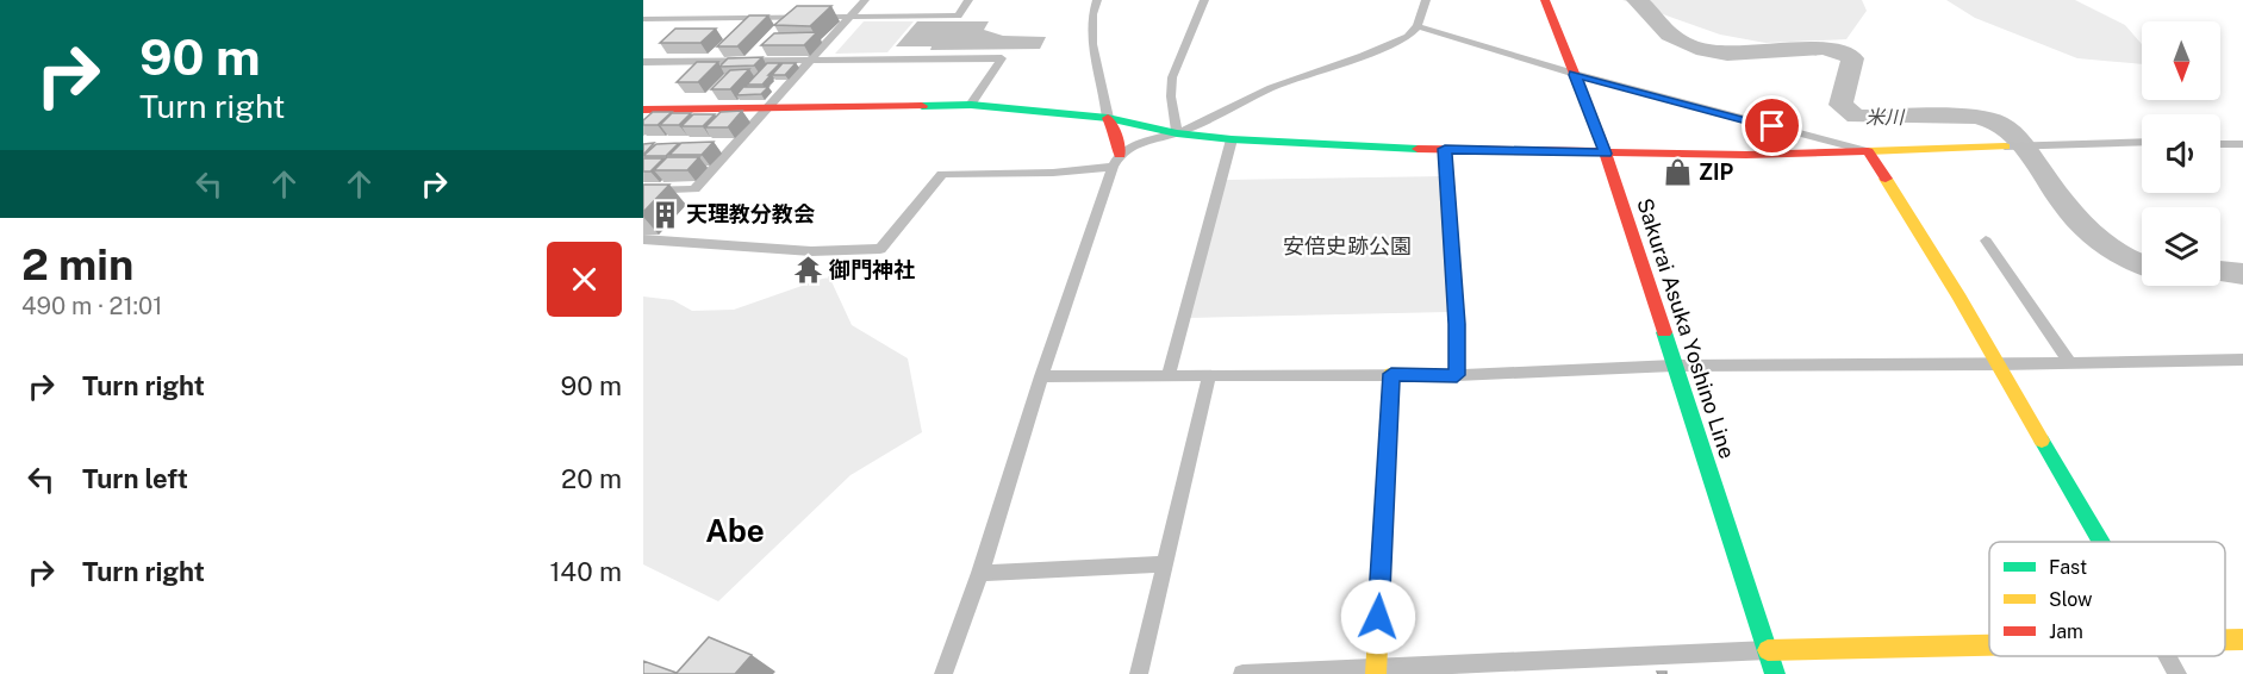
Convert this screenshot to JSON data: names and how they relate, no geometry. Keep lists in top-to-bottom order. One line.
{"streets":{"street":["Sakurai Asuka Yoshino Line"]},"districts":["Abe"],"water":["米川"],"parks":["安倍史跡公園"],"places":{"shop":["ZIP"],"building":["天理教分教会"],"temple":["御門神社"]},"legend":["Fast","Slow","Jam"],"north":"bottom","page":{"turn":["90 m","Turn right"],"heading":["2 min","490 m · 21:01"],"list":[{"name":"Turn right","value":"90 m"},{"name":"Turn left","value":"20 m"},{"name":"Turn right","value":"140 m"}]}}
